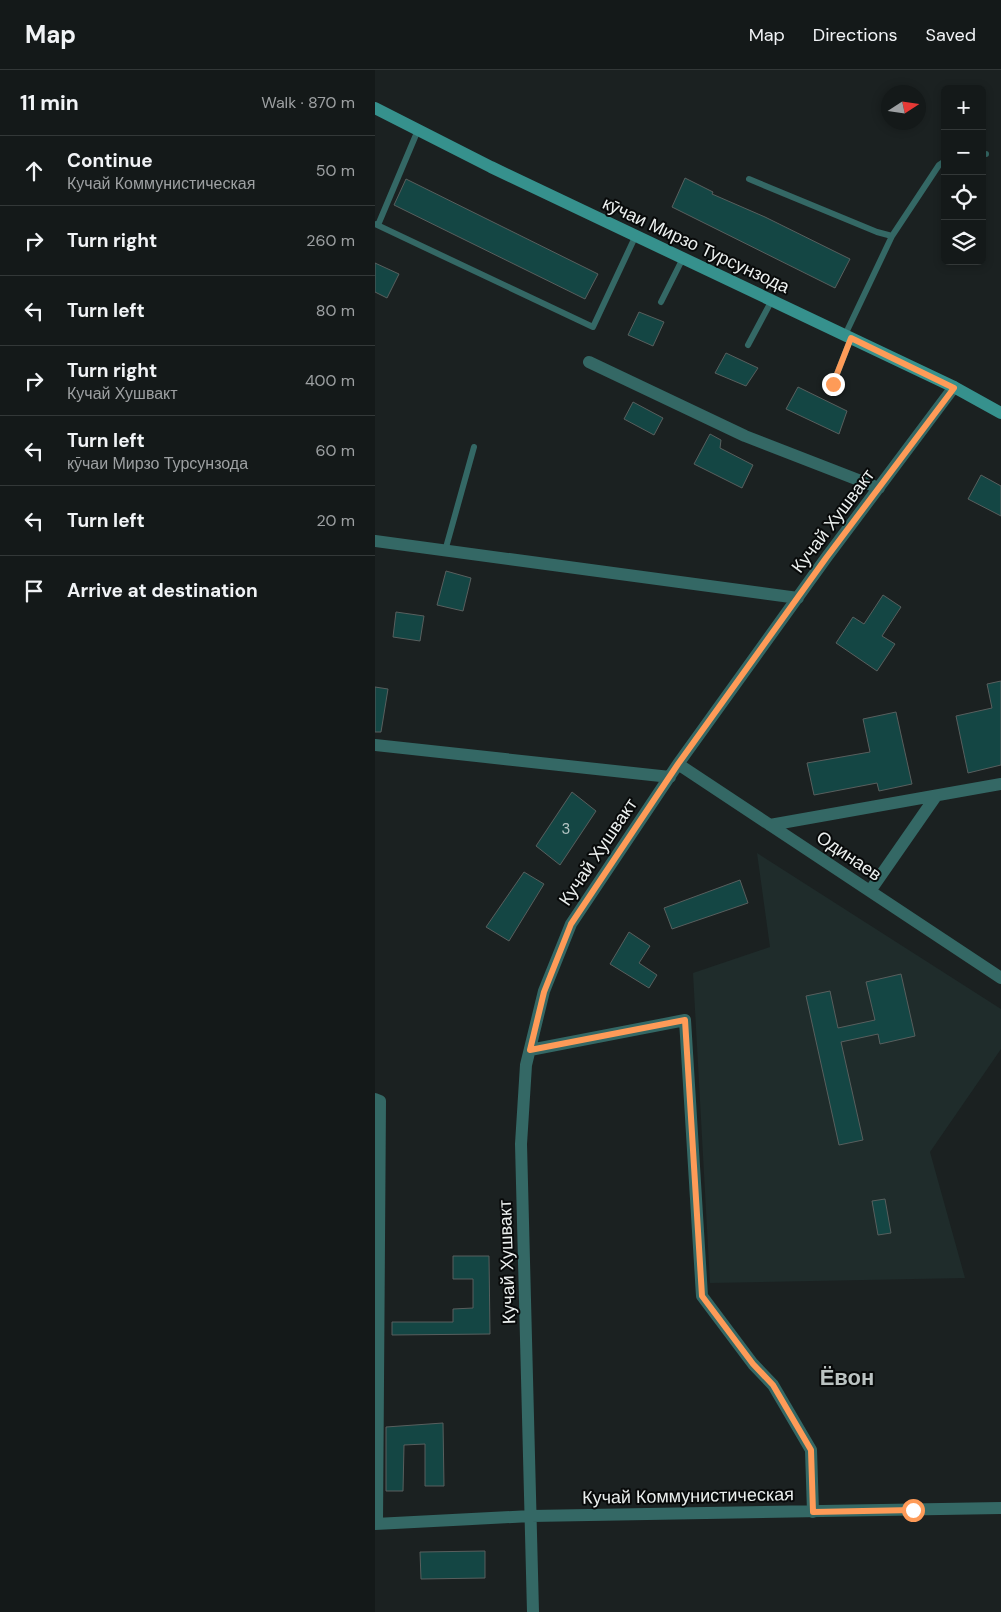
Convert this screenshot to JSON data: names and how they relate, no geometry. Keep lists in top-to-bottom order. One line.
{"streets":{"street":["кӯчаи Мирзо Турсунзода","Кучай Хушвакт","Одинаев","Кучай Коммунистическая"]},"crossings":[["кӯчаи Мирзо Турсунзода","Кучай Хушвакт"],["Кучай Хушвакт","Одинаев"],["Кучай Хушвакт","Кучай Коммунистическая"]],"districts":["Ёвон"],"house_numbers":["3"],"north":"right","page":{"header":"Map","nav":["Map","Directions","Saved"],"heading":["11 min","Walk · 870 m"],"map_buttons":["+","−"],"list":[["Continue","Кучай Коммунистическая","50 m"],["Turn right","260 m"],["Turn left","80 m"],["Turn right","Кучай Хушвакт","400 m"],["Turn left","кӯчаи Мирзо Турсунзода","60 m"],["Turn left","20 m"],"Arrive at destination"]}}
